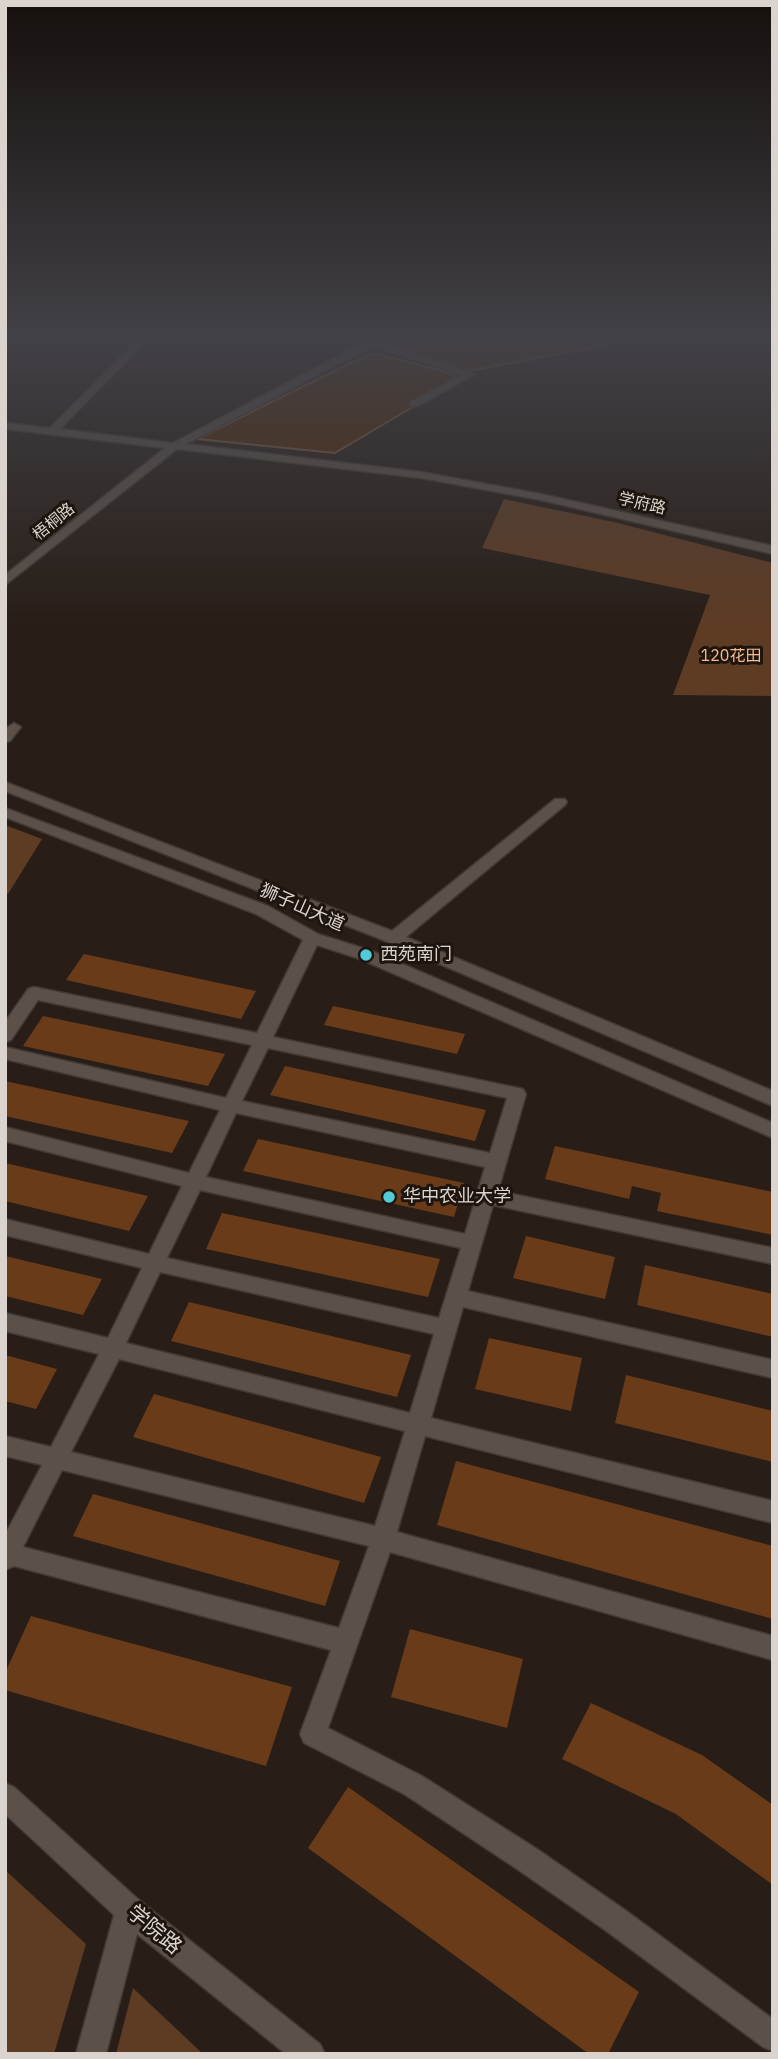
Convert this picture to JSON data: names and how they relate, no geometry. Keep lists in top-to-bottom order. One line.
{"streets":{"street":["学府路","梧桐路","狮子山大道","学院路"]},"crossings":[["学府路","梧桐路"]],"parks":["120花田"],"places":["西苑南门","华中农业大学"]}
